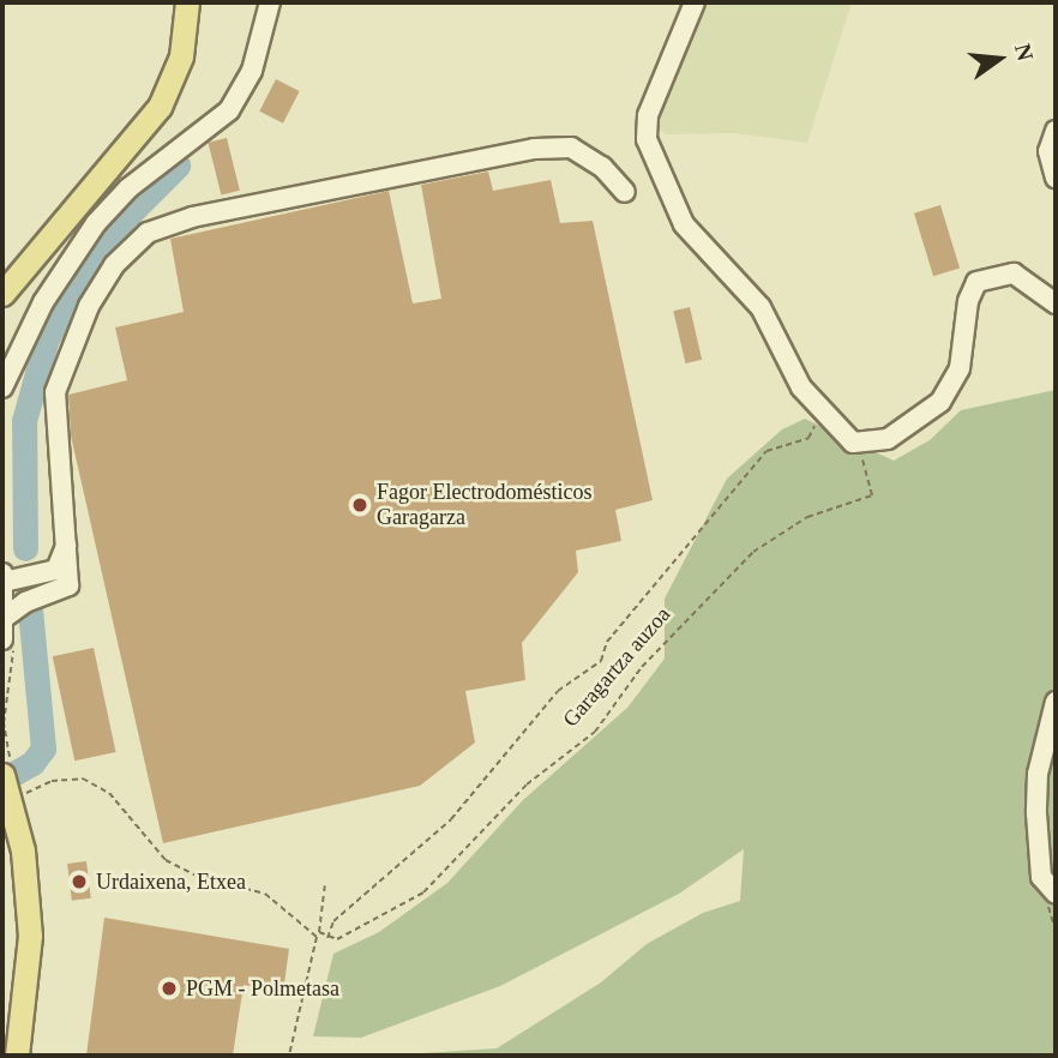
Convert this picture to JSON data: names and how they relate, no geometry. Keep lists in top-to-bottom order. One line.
{"streets":{"path":["Garagartza auzoa"]},"places":["Fagor Electrodomésticos Garagarza","Urdaixena, Etxea","PGM - Polmetasa"],"north":"right"}
